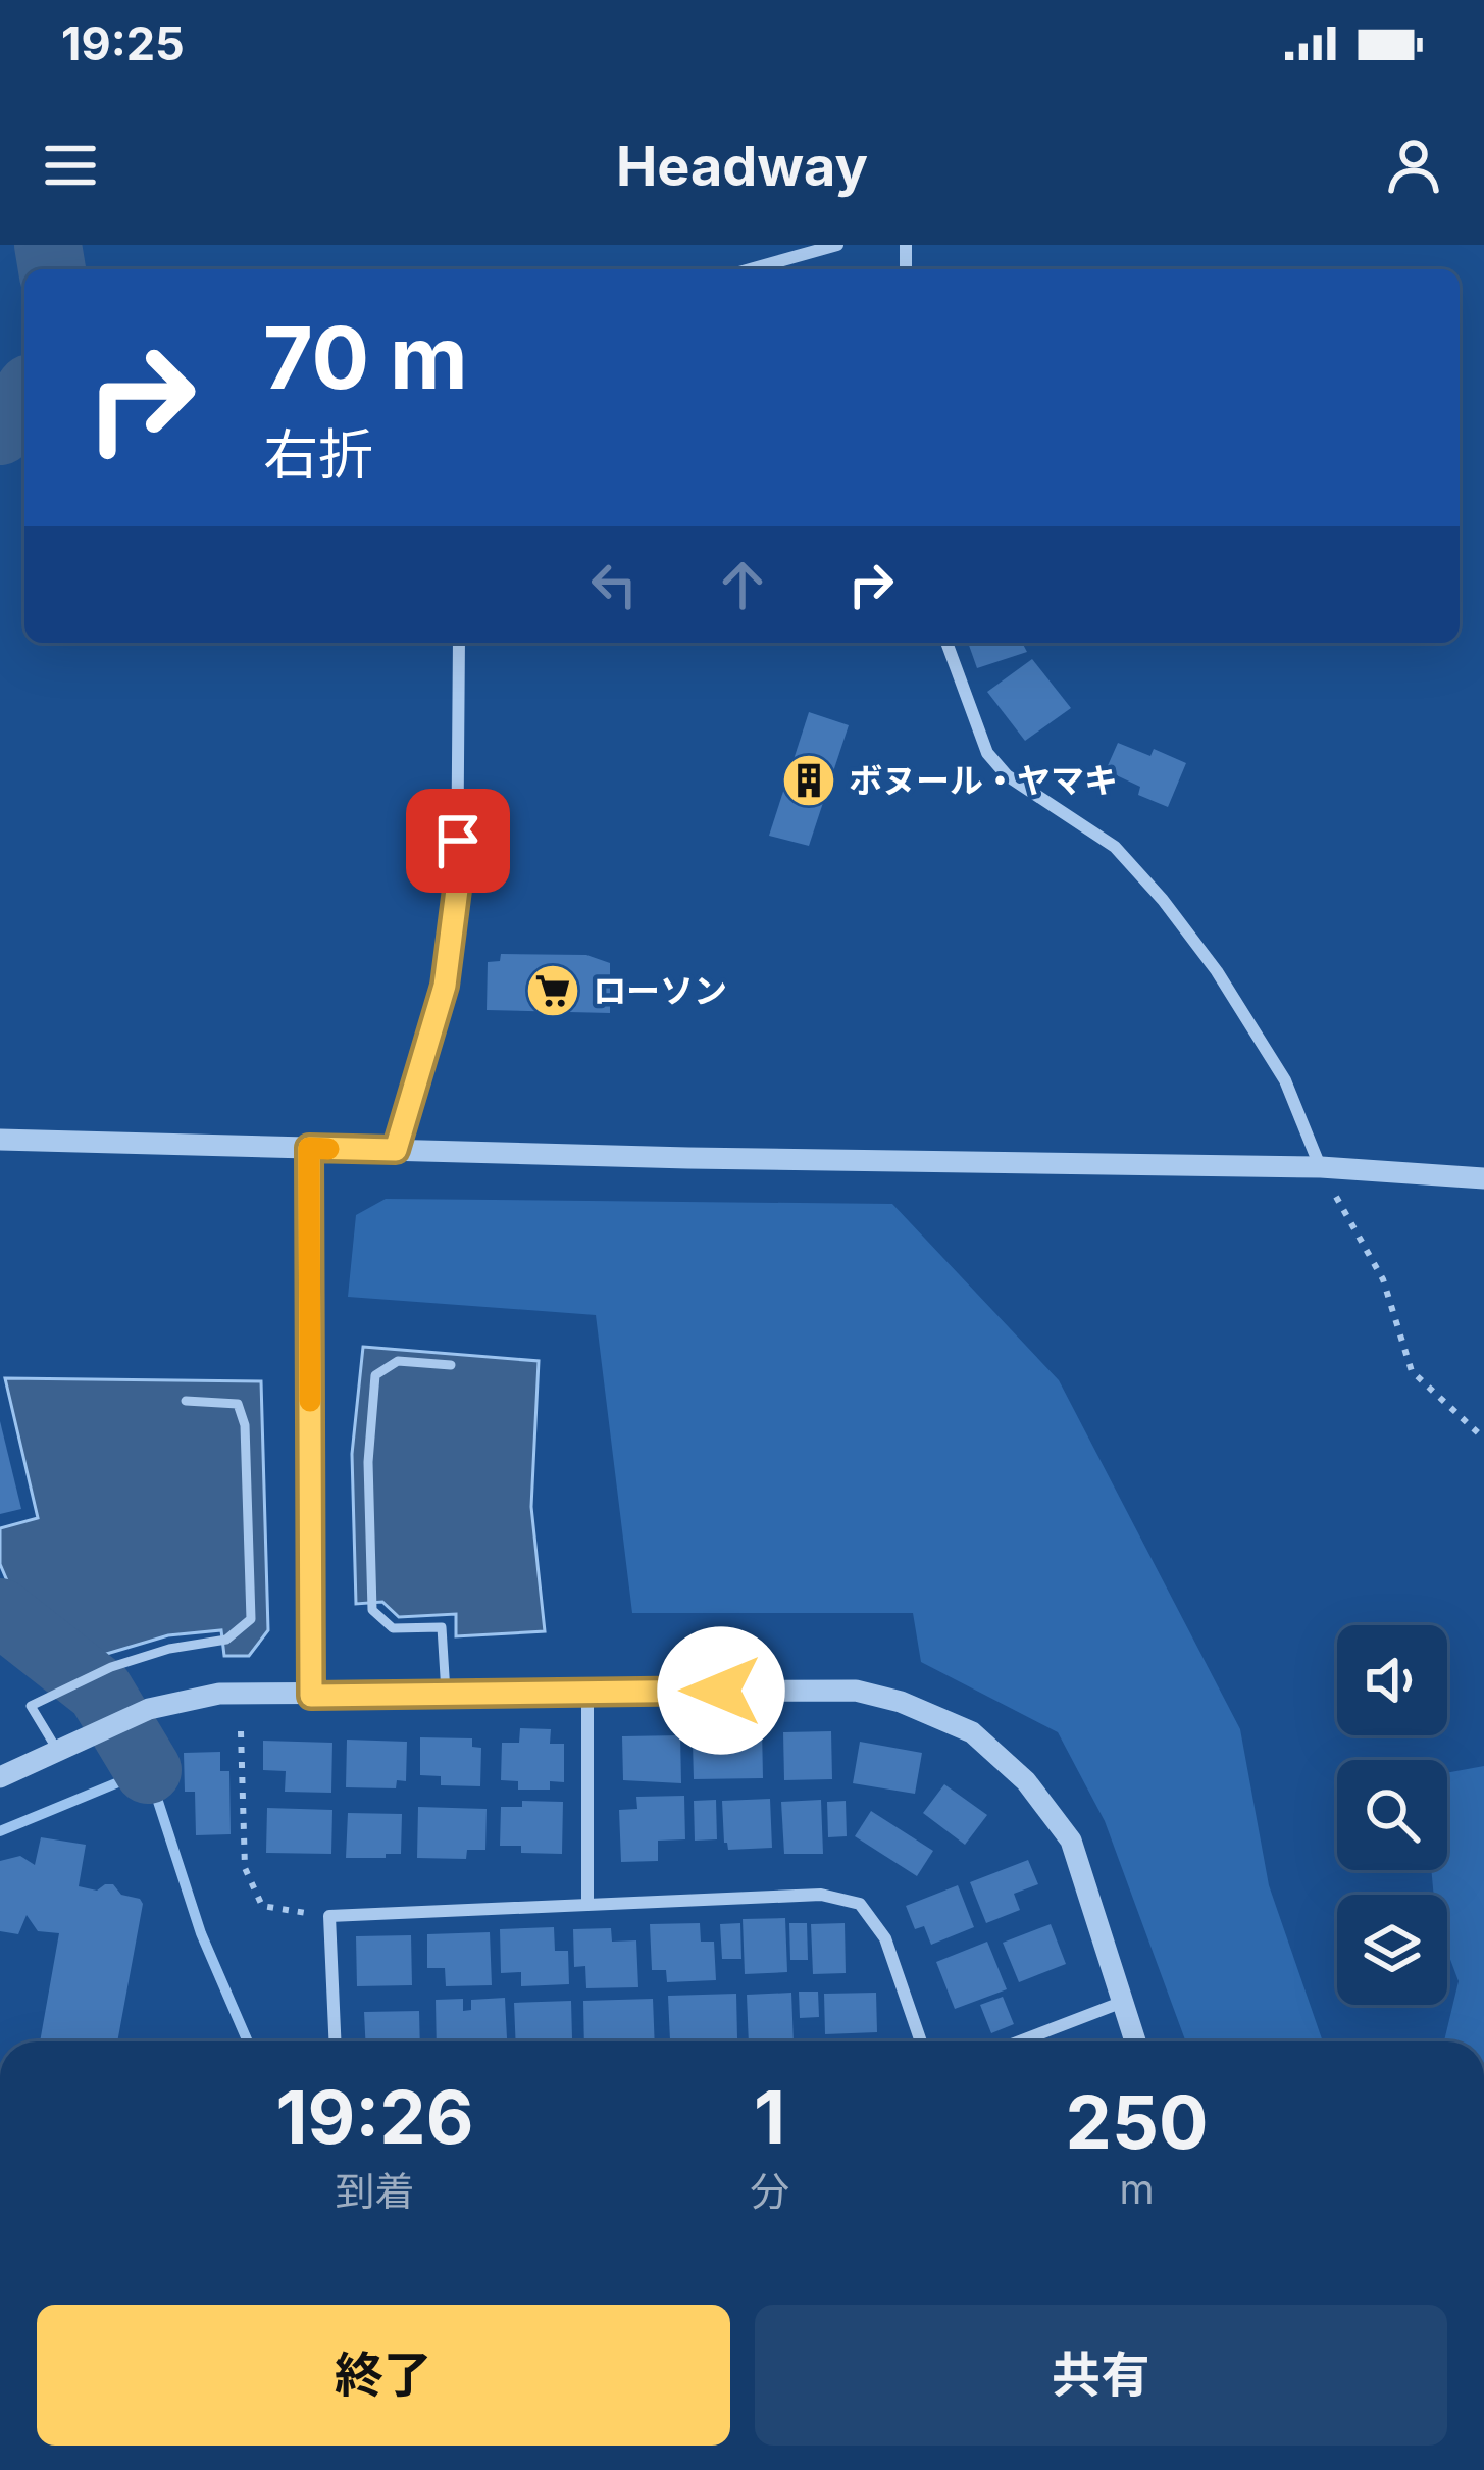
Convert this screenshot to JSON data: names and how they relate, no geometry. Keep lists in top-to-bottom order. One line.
{"places":{"building":["ボヌール・ヤマキ"],"supermarket":["ローソン"]},"page":{"status":"19:25","header":"Headway","turn":["70 m","右折"],"eta":["19:26","到着","1","分","250","m"],"buttons":["終了","共有"]}}
